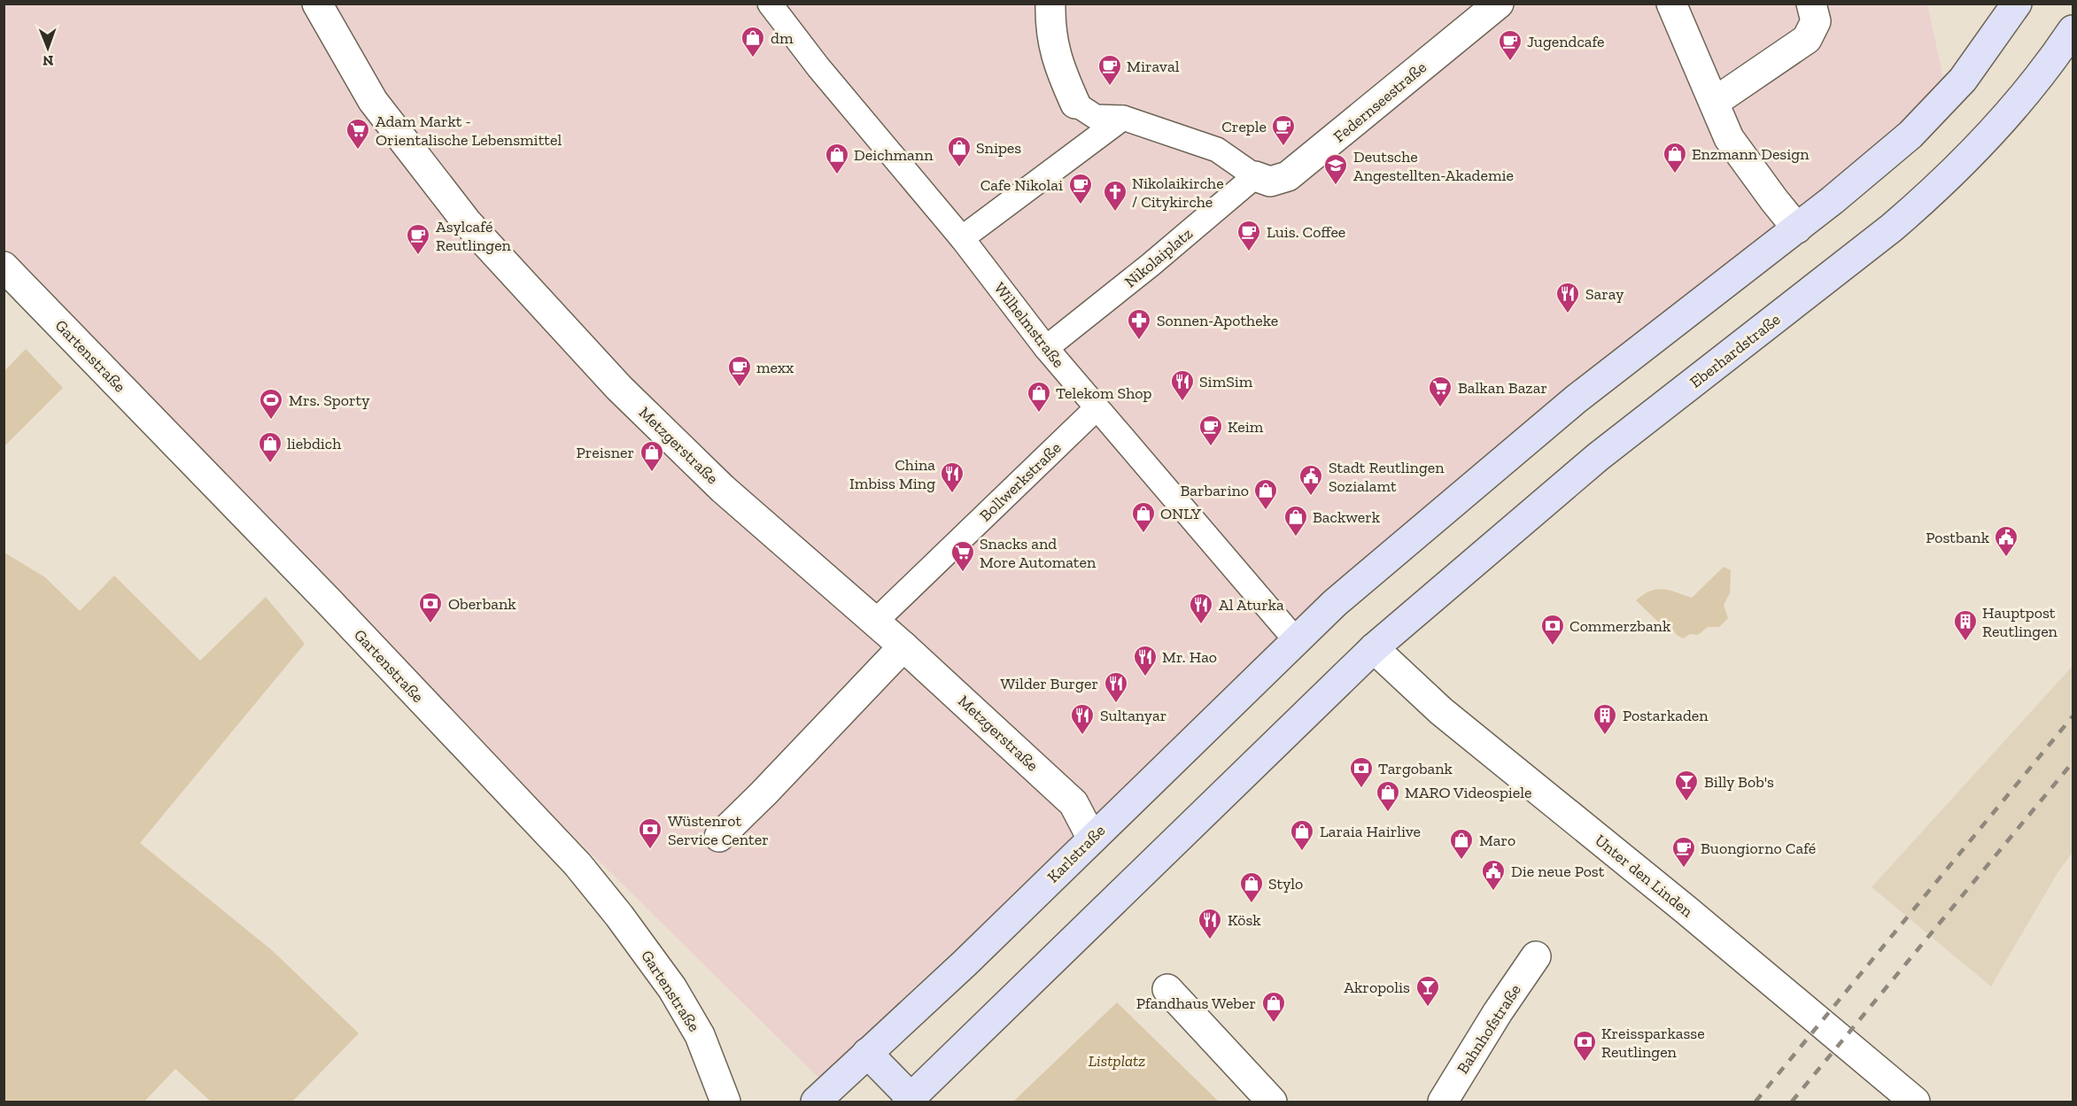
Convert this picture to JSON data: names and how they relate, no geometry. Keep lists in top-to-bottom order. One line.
{"streets":{"main road":["Eberhardstraße","Karlstraße"],"street":["Federnseestraße","Nikolaiplatz","Wilhelmstraße","Gartenstraße","Metzgerstraße","Bollwerkstraße","Unter den Linden","Bahnhofstraße"]},"crossings":[["Federnseestraße","Nikolaiplatz"],["Nikolaiplatz","Wilhelmstraße"],["Wilhelmstraße","Bollwerkstraße"],["Wilhelmstraße","Karlstraße"],["Eberhardstraße","Unter den Linden"],["Metzgerstraße","Bollwerkstraße"],["Metzgerstraße","Karlstraße"]],"parks":["Listplatz"],"places":{"shop":["dm","Snipes","Enzmann Design","Deichmann","Telekom Shop","liebdich","Preisner","Barbarino","ONLY","Backwerk","MARO Videospiele","Laraia Hairlive","Maro","Stylo","Pfandhaus Weber"],"cafe":["Jugendcafe","Miraval","Creple","Cafe Nikolai","Luis. Coffee","Asylcafé Reutlingen","mexx","Keim","Buongiorno Café"],"supermarket":["Adam Markt - Orientalische Lebensmittel","Balkan Bazar","Snacks and More Automaten"],"school or university":["Deutsche Angestellten-Akademie"],"church":["Nikolaikirche / Citykirche"],"restaurant":["Saray","SimSim","China Imbiss Ming","Al Aturka","Mr. Hao","Wilder Burger","Sultanyar","Kösk"],"pharmacy":["Sonnen-Apotheke"],"sports":["Mrs. Sporty"],"public building":["Stadt Reutlingen Sozialamt","Postbank","Die neue Post"],"bank":["Oberbank","Commerzbank","Targobank","Wüstenrot Service Center","Kreissparkasse Reutlingen"],"building":["Hauptpost Reutlingen","Postarkaden"],"bar":["Billy Bob's","Akropolis"]},"north":"bottom"}
